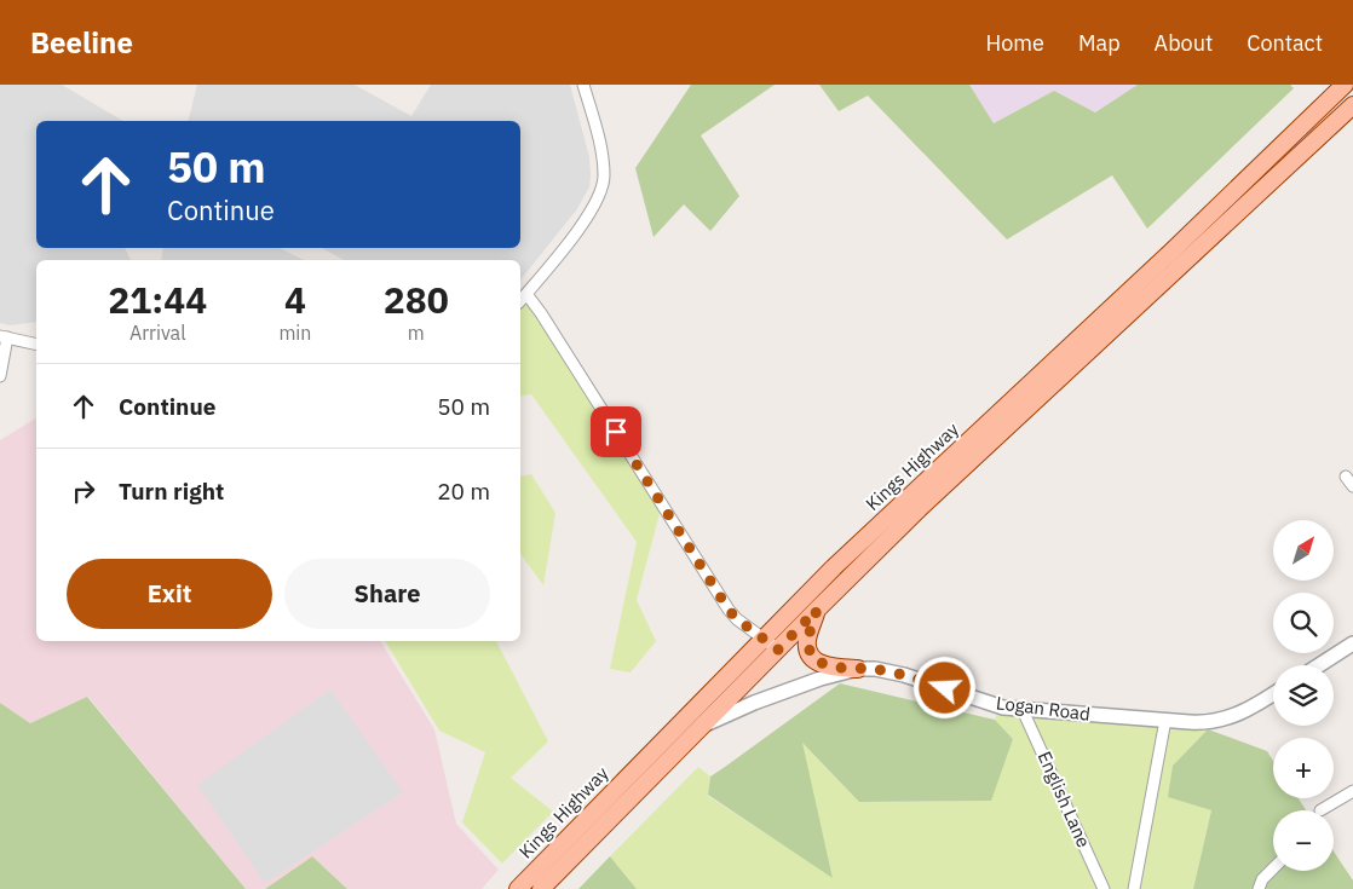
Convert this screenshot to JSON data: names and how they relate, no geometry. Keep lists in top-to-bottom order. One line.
{"streets":{"main road":["Kings Highway"],"street":["Logan Road","English Lane"]},"crossings":[["Kings Highway","Logan Road"],["Logan Road","English Lane"]],"north":"top right","page":{"header":"Beeline","nav":["Home","Map","About","Contact"],"turn":["50 m","Continue"],"eta":["21:44","Arrival","4","min","280","m"],"list":[{"name":"Continue","value":"50 m"},{"name":"Turn right","value":"20 m"}],"map_buttons":["+","−"],"buttons":["Exit","Share"]}}
